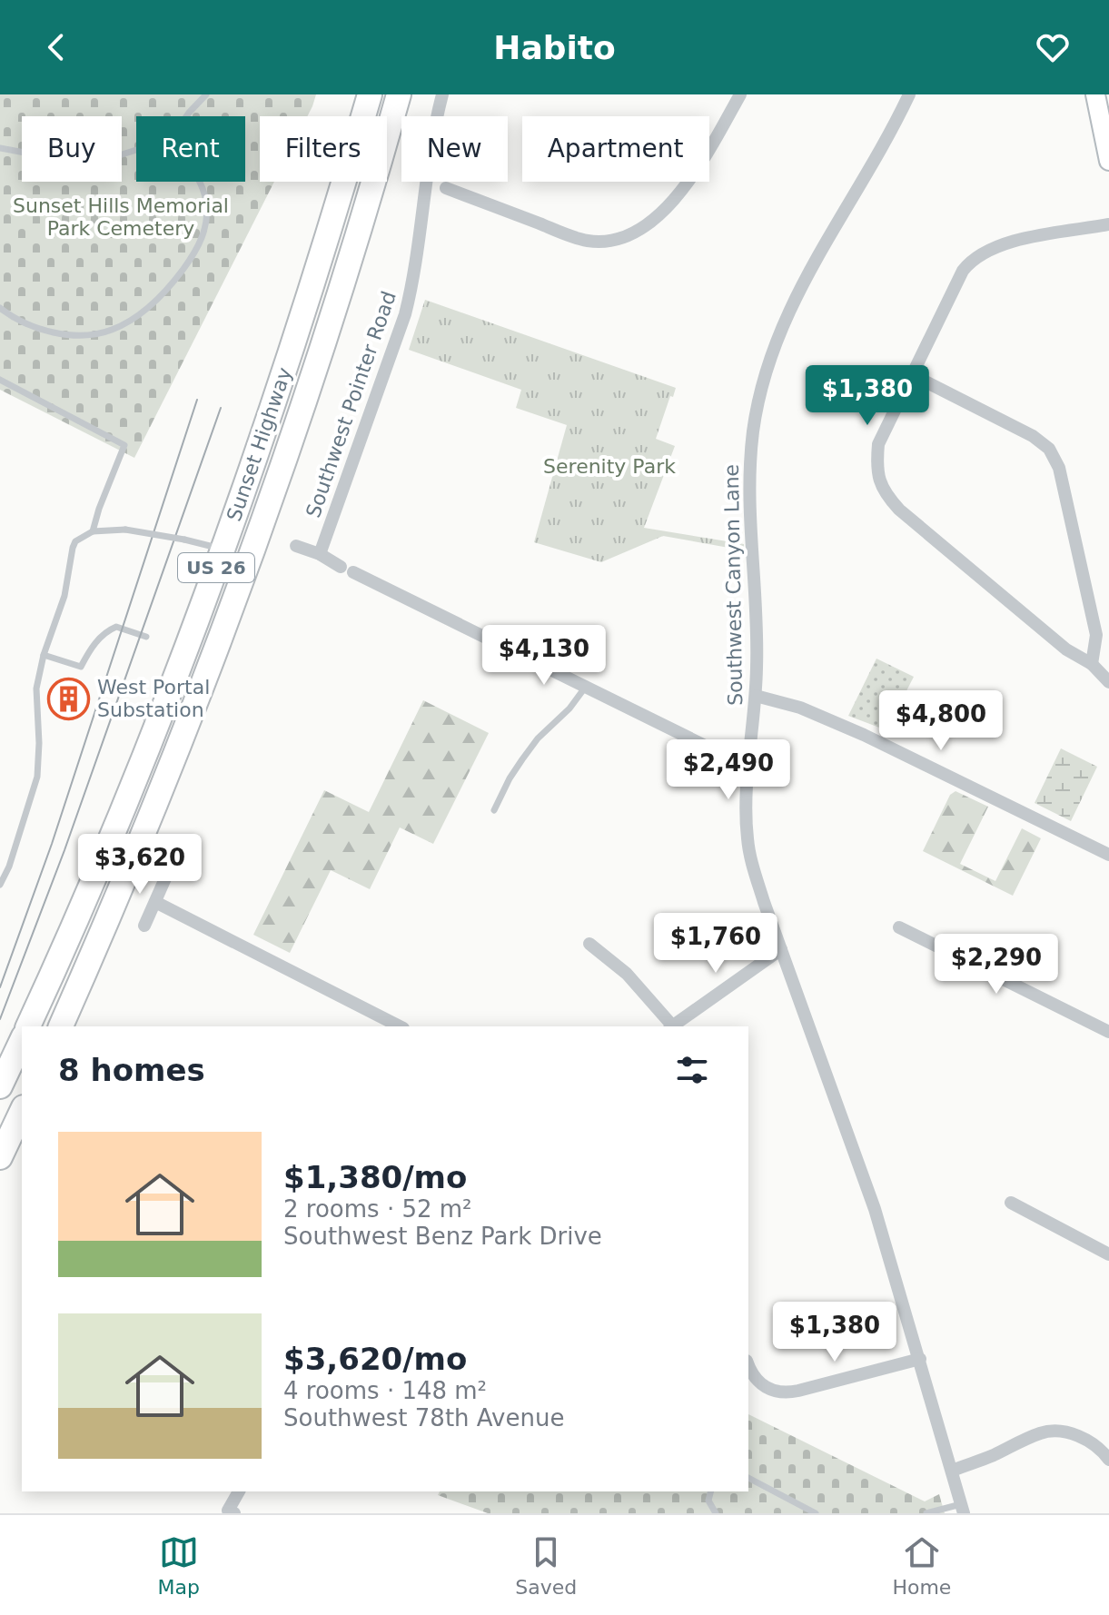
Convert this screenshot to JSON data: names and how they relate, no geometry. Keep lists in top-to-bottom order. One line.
{"streets":{"highway":["Sunset Highway","US 26"],"street":["Southwest Pointer Road","Southwest Canyon Lane"]},"parks":["Sunset Hills Memorial Park Cemetery","Serenity Park"],"places":{"building":["West Portal Substation"]},"page":{"header":"Habito","chip":["Buy","Rent","Filters","New","Apartment"],"price":["$1,380","$4,130","$4,800","$2,490","$3,620","$1,760","$2,290","$1,380"],"heading":"8 homes","list":[{"name":"$1,380/mo","note":"2 rooms · 52 m² · Southwest Benz Park Drive"},{"name":"$3,620/mo","note":"4 rooms · 148 m² · Southwest 78th Avenue"}],"tabs":["Map","Saved","Home"]}}
